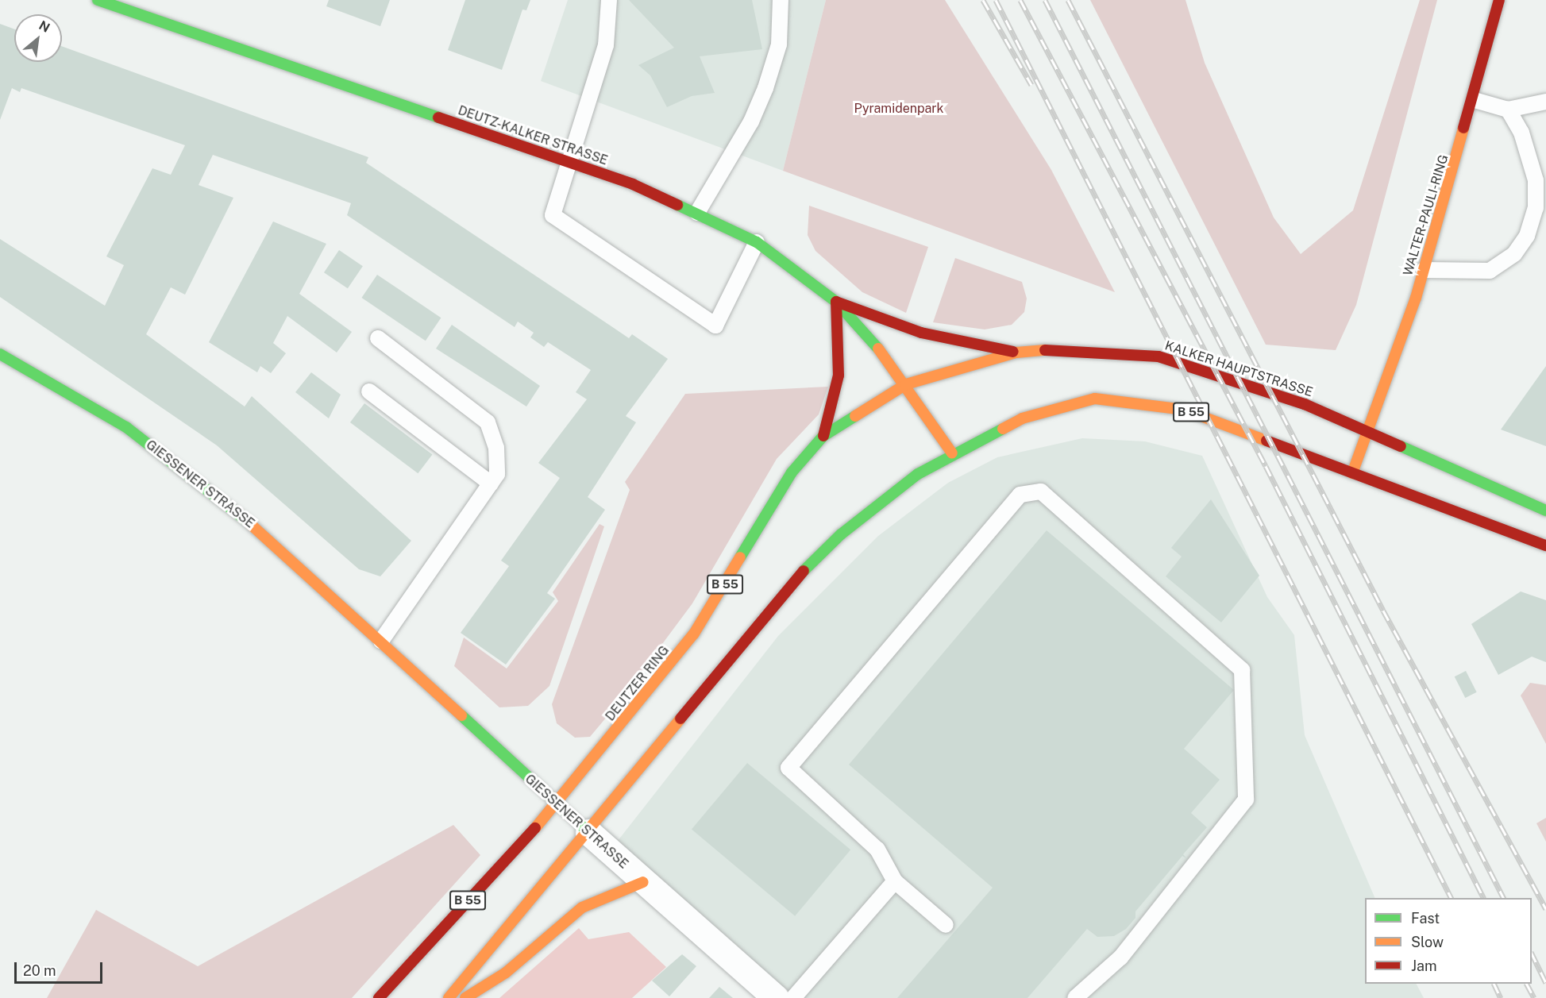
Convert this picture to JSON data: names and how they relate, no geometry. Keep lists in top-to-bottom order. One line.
{"streets":{"main road":["DEUTZ-KALKER STRASSE","WALTER-PAULI-RING","KALKER HAUPTSTRASSE","B 55","GIESSENER STRASSE","DEUTZER RING"]},"crossings":[["DEUTZ-KALKER STRASSE","KALKER HAUPTSTRASSE"],["DEUTZ-KALKER STRASSE","B 55"],["DEUTZ-KALKER STRASSE","DEUTZER RING"],["WALTER-PAULI-RING","KALKER HAUPTSTRASSE"],["WALTER-PAULI-RING","B 55"],["KALKER HAUPTSTRASSE","DEUTZER RING"],["B 55","GIESSENER STRASSE"],["GIESSENER STRASSE","DEUTZER RING"]],"parks":["Pyramidenpark"],"legend":["Fast","Slow","Jam"],"scale_bar":"20 m","north":"top right"}
